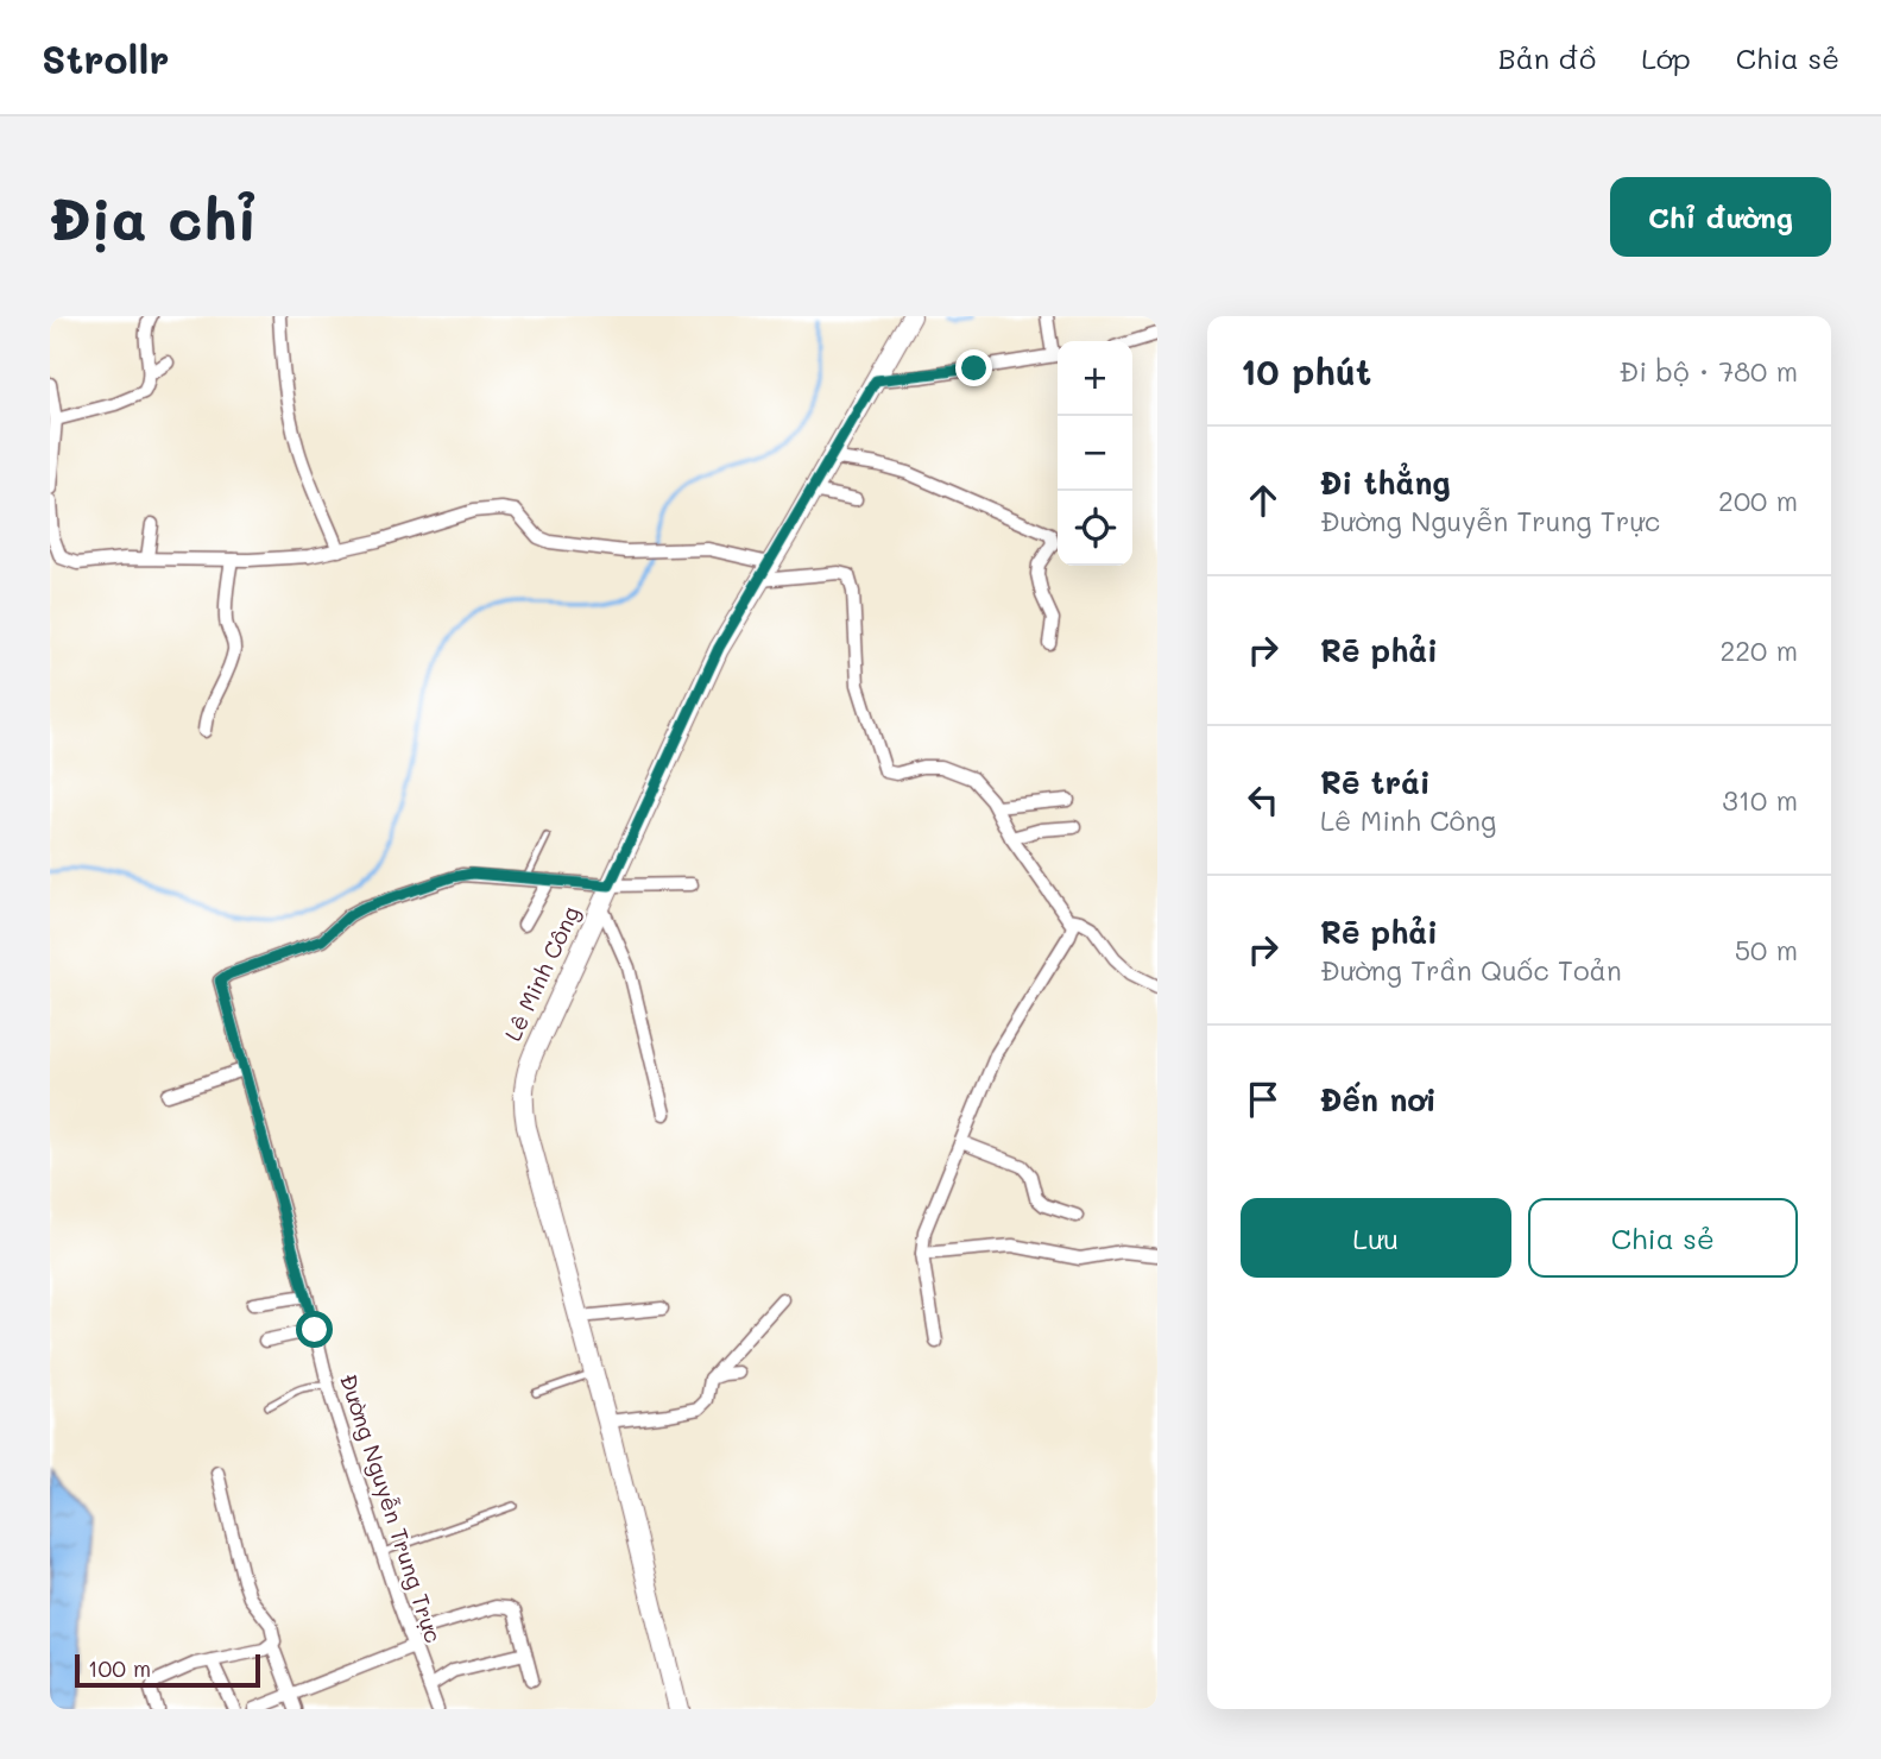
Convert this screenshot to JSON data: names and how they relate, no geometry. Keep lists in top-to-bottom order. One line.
{"streets":{"main road":["Lê Minh Công"],"street":["Đường Nguyễn Trung Trực"]},"scale_bar":"100 m","page":{"header":"Strollr","nav":["Bản đồ","Lớp","Chia sẻ"],"buttons":["Chỉ đường",["Lưu","Chia sẻ"]],"title":"Địa chỉ","heading":["10 phút","Đi bộ · 780 m"],"map_buttons":["+","−"],"list":[["Đi thẳng","Đường Nguyễn Trung Trực","200 m"],["Rẽ phải","220 m"],["Rẽ trái","Lê Minh Công","310 m"],["Rẽ phải","Đường Trần Quốc Toản","50 m"],"Đến nơi"],"scale":"100 m"}}
